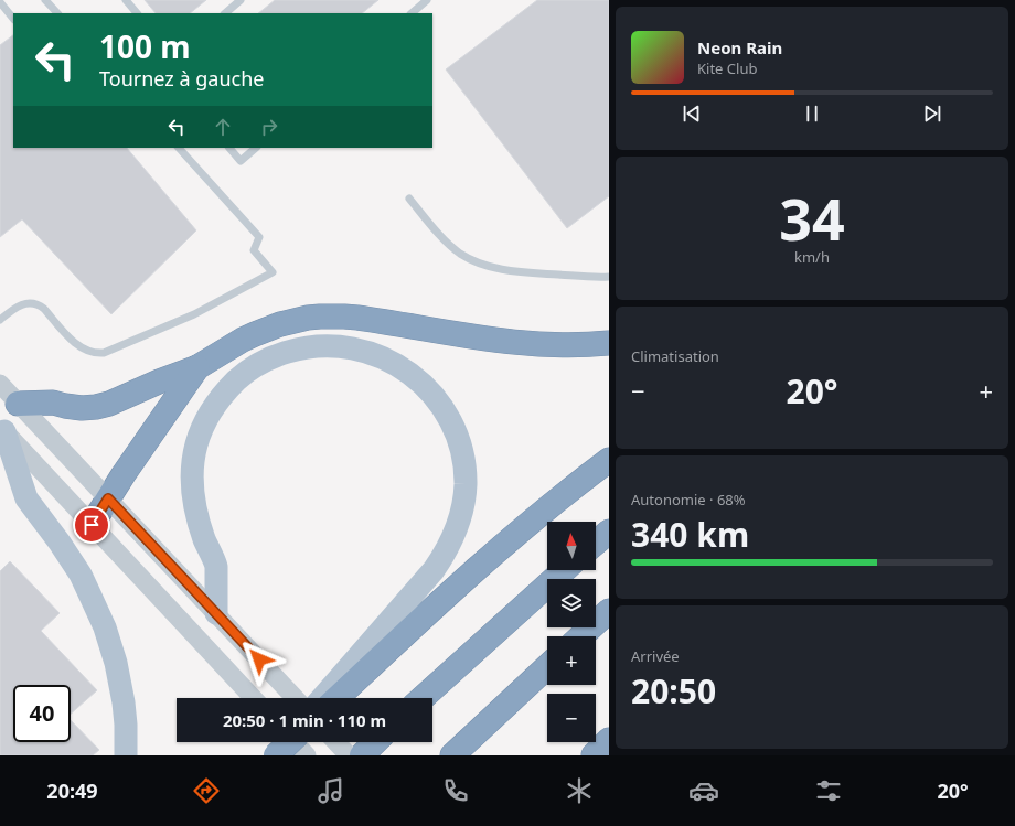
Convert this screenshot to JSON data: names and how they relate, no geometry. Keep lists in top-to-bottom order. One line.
{"north":"top","page":{"turn":["100 m","Tournez à gauche"],"song":["Neon Rain","Kite Club"],"tile":[["34","km/h"],"Climatisation",["Autonomie · 68%","340 km"],["Arrivée","20:50"]],"heat":["−","20°","+"],"map_buttons":["+","−"],"limit":"40","trip":"20:50 · 1 min · 110 m","tabs":["20:49","20°"]}}
